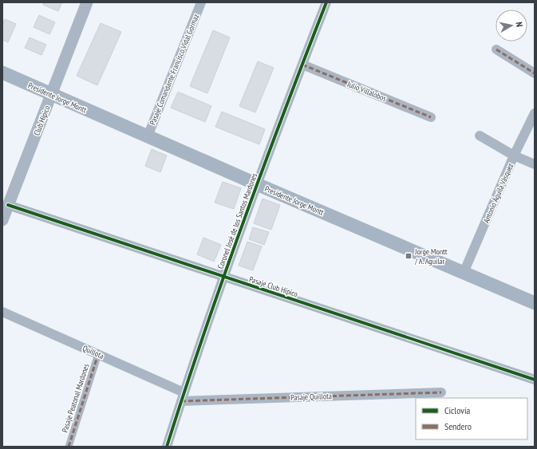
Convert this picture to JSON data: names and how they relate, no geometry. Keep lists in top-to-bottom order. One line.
{"streets":{"main road":["Presidente Jorge Montt"],"street":["Pasaje Comandante Francisco Vidal Gormaz","Julio Villalobos","Club Hípico","Antonio Águila Vásquez","Coronel José de los Santos Mardones","Pasaje Club Hípico","Quillota","Pasaje Quillota","Pasaje Peatonal Mardones"]},"crossings":[["Pasaje Comandante Francisco Vidal Gormaz","Presidente Jorge Montt"],["Julio Villalobos","Coronel José de los Santos Mardones"],["Presidente Jorge Montt","Club Hípico"],["Presidente Jorge Montt","Antonio Águila Vásquez"],["Presidente Jorge Montt","Coronel José de los Santos Mardones"],["Club Hípico","Pasaje Club Hípico"],["Coronel José de los Santos Mardones","Pasaje Club Hípico"],["Coronel José de los Santos Mardones","Quillota"],["Coronel José de los Santos Mardones","Pasaje Quillota"],["Quillota","Pasaje Quillota"],["Quillota","Pasaje Peatonal Mardones"]],"places":{"transit":["Jorge Montt / A. Aguilar"]},"legend":["Ciclovía","Sendero"],"north":"right"}
